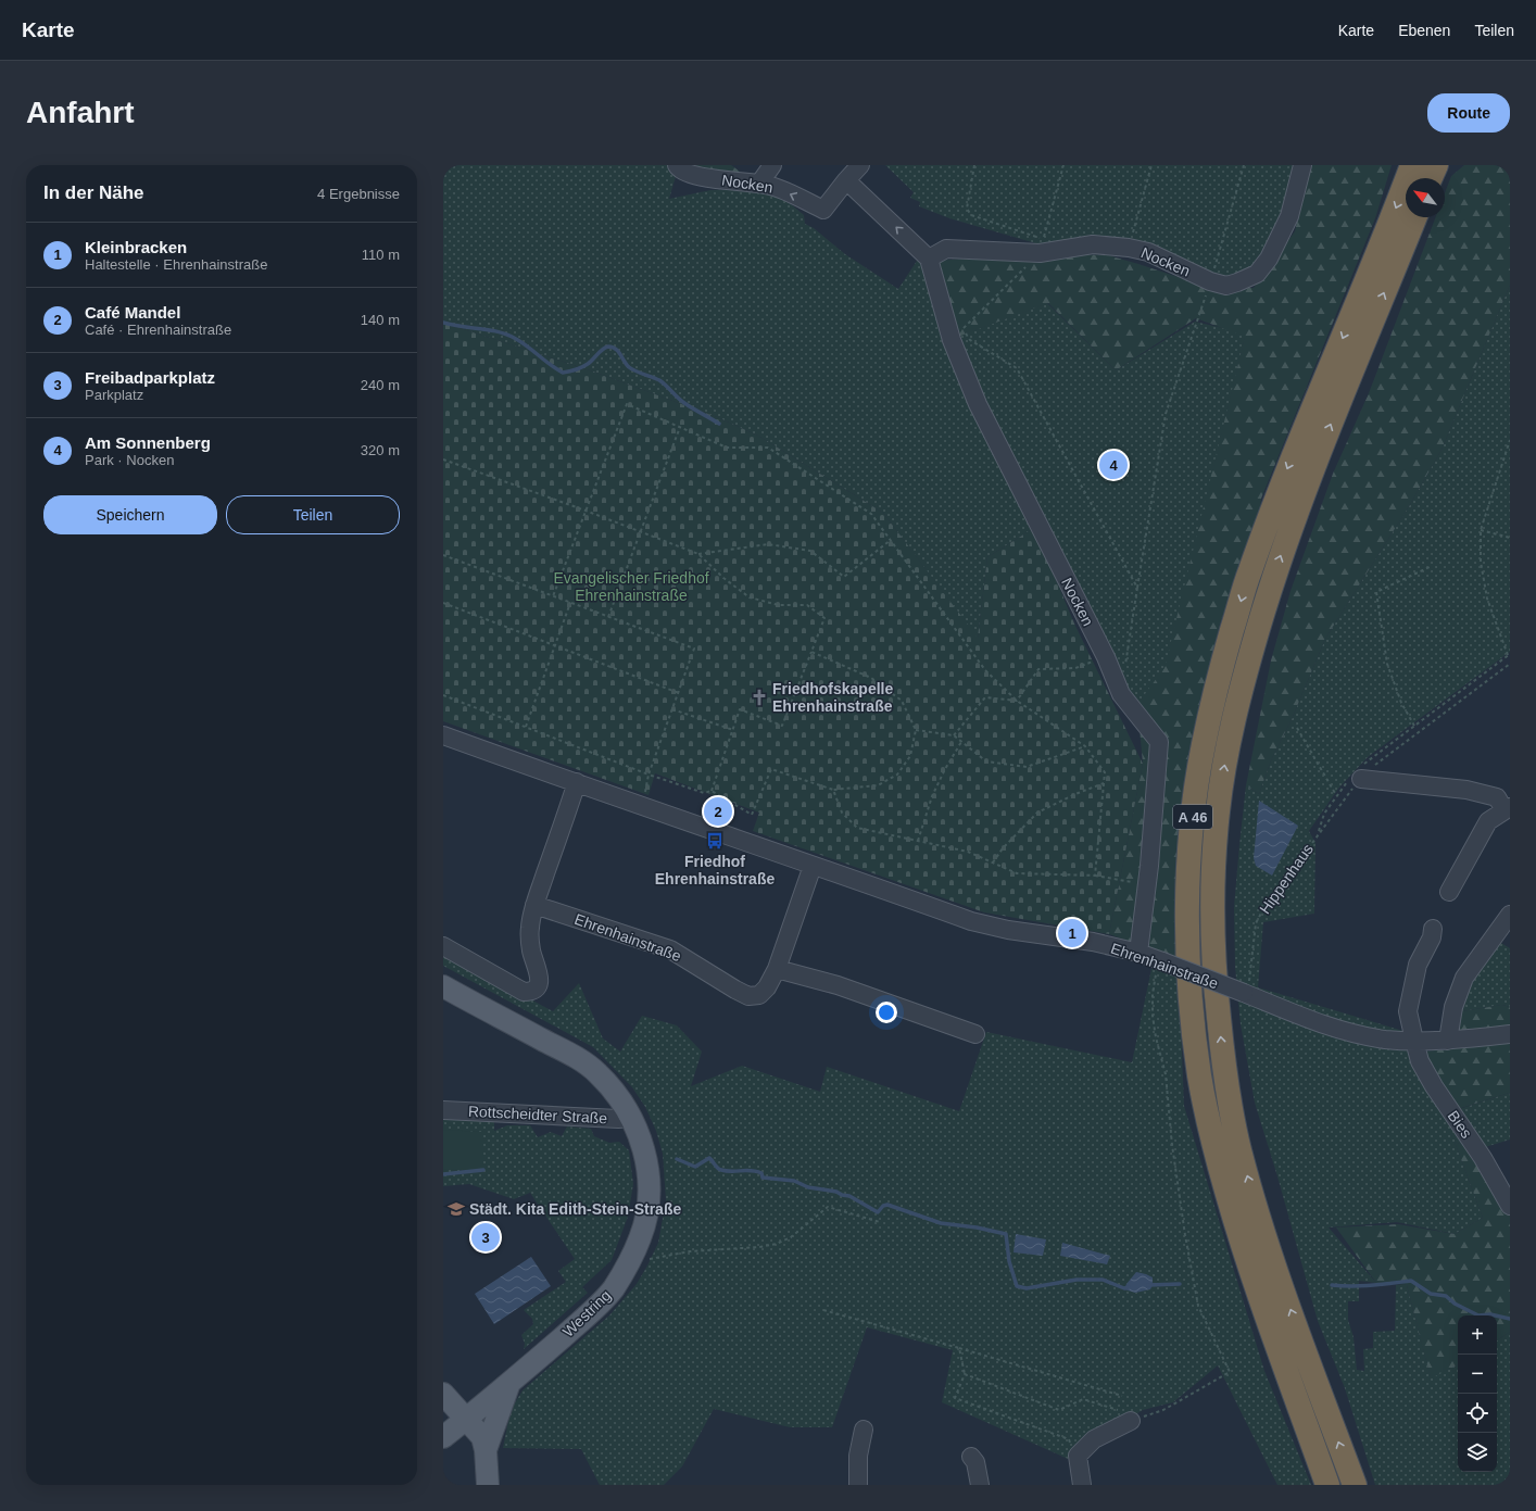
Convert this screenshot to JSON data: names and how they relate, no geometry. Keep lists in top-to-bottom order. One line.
{"streets":{"highway":["A 46"],"main road":["Westring"],"street":["Nocken","Ehrenhainstraße","Rottscheidter Straße","Bies"],"path":["Hippenhaus"]},"crossings":[["Nocken","Ehrenhainstraße"],["Hippenhaus","Ehrenhainstraße"],["Ehrenhainstraße","Bies"],["Rottscheidter Straße","Westring"]],"parks":["Evangelischer Friedhof Ehrenhainstraße"],"places":{"church":["Friedhofskapelle Ehrenhainstraße"],"bus stop":["Friedhof Ehrenhainstraße"],"school or university":["Städt. Kita Edith-Stein-Straße"]},"north":"top left","page":{"header":"Karte","nav":["Karte","Ebenen","Teilen"],"buttons":["Route",["Speichern","Teilen"]],"title":"Anfahrt","heading":["In der Nähe","4 Ergebnisse"],"list":[{"mark":"1","name":"Kleinbracken","note":"Haltestelle · Ehrenhainstraße","value":"110 m"},{"mark":"2","name":"Café Mandel","note":"Café · Ehrenhainstraße","value":"140 m"},{"mark":"3","name":"Freibadparkplatz","note":"Parkplatz","value":"240 m"},{"mark":"4","name":"Am Sonnenberg","note":"Park · Nocken","value":"320 m"}],"pins":["4","2","1","3"],"map_buttons":["+","−"]}}
